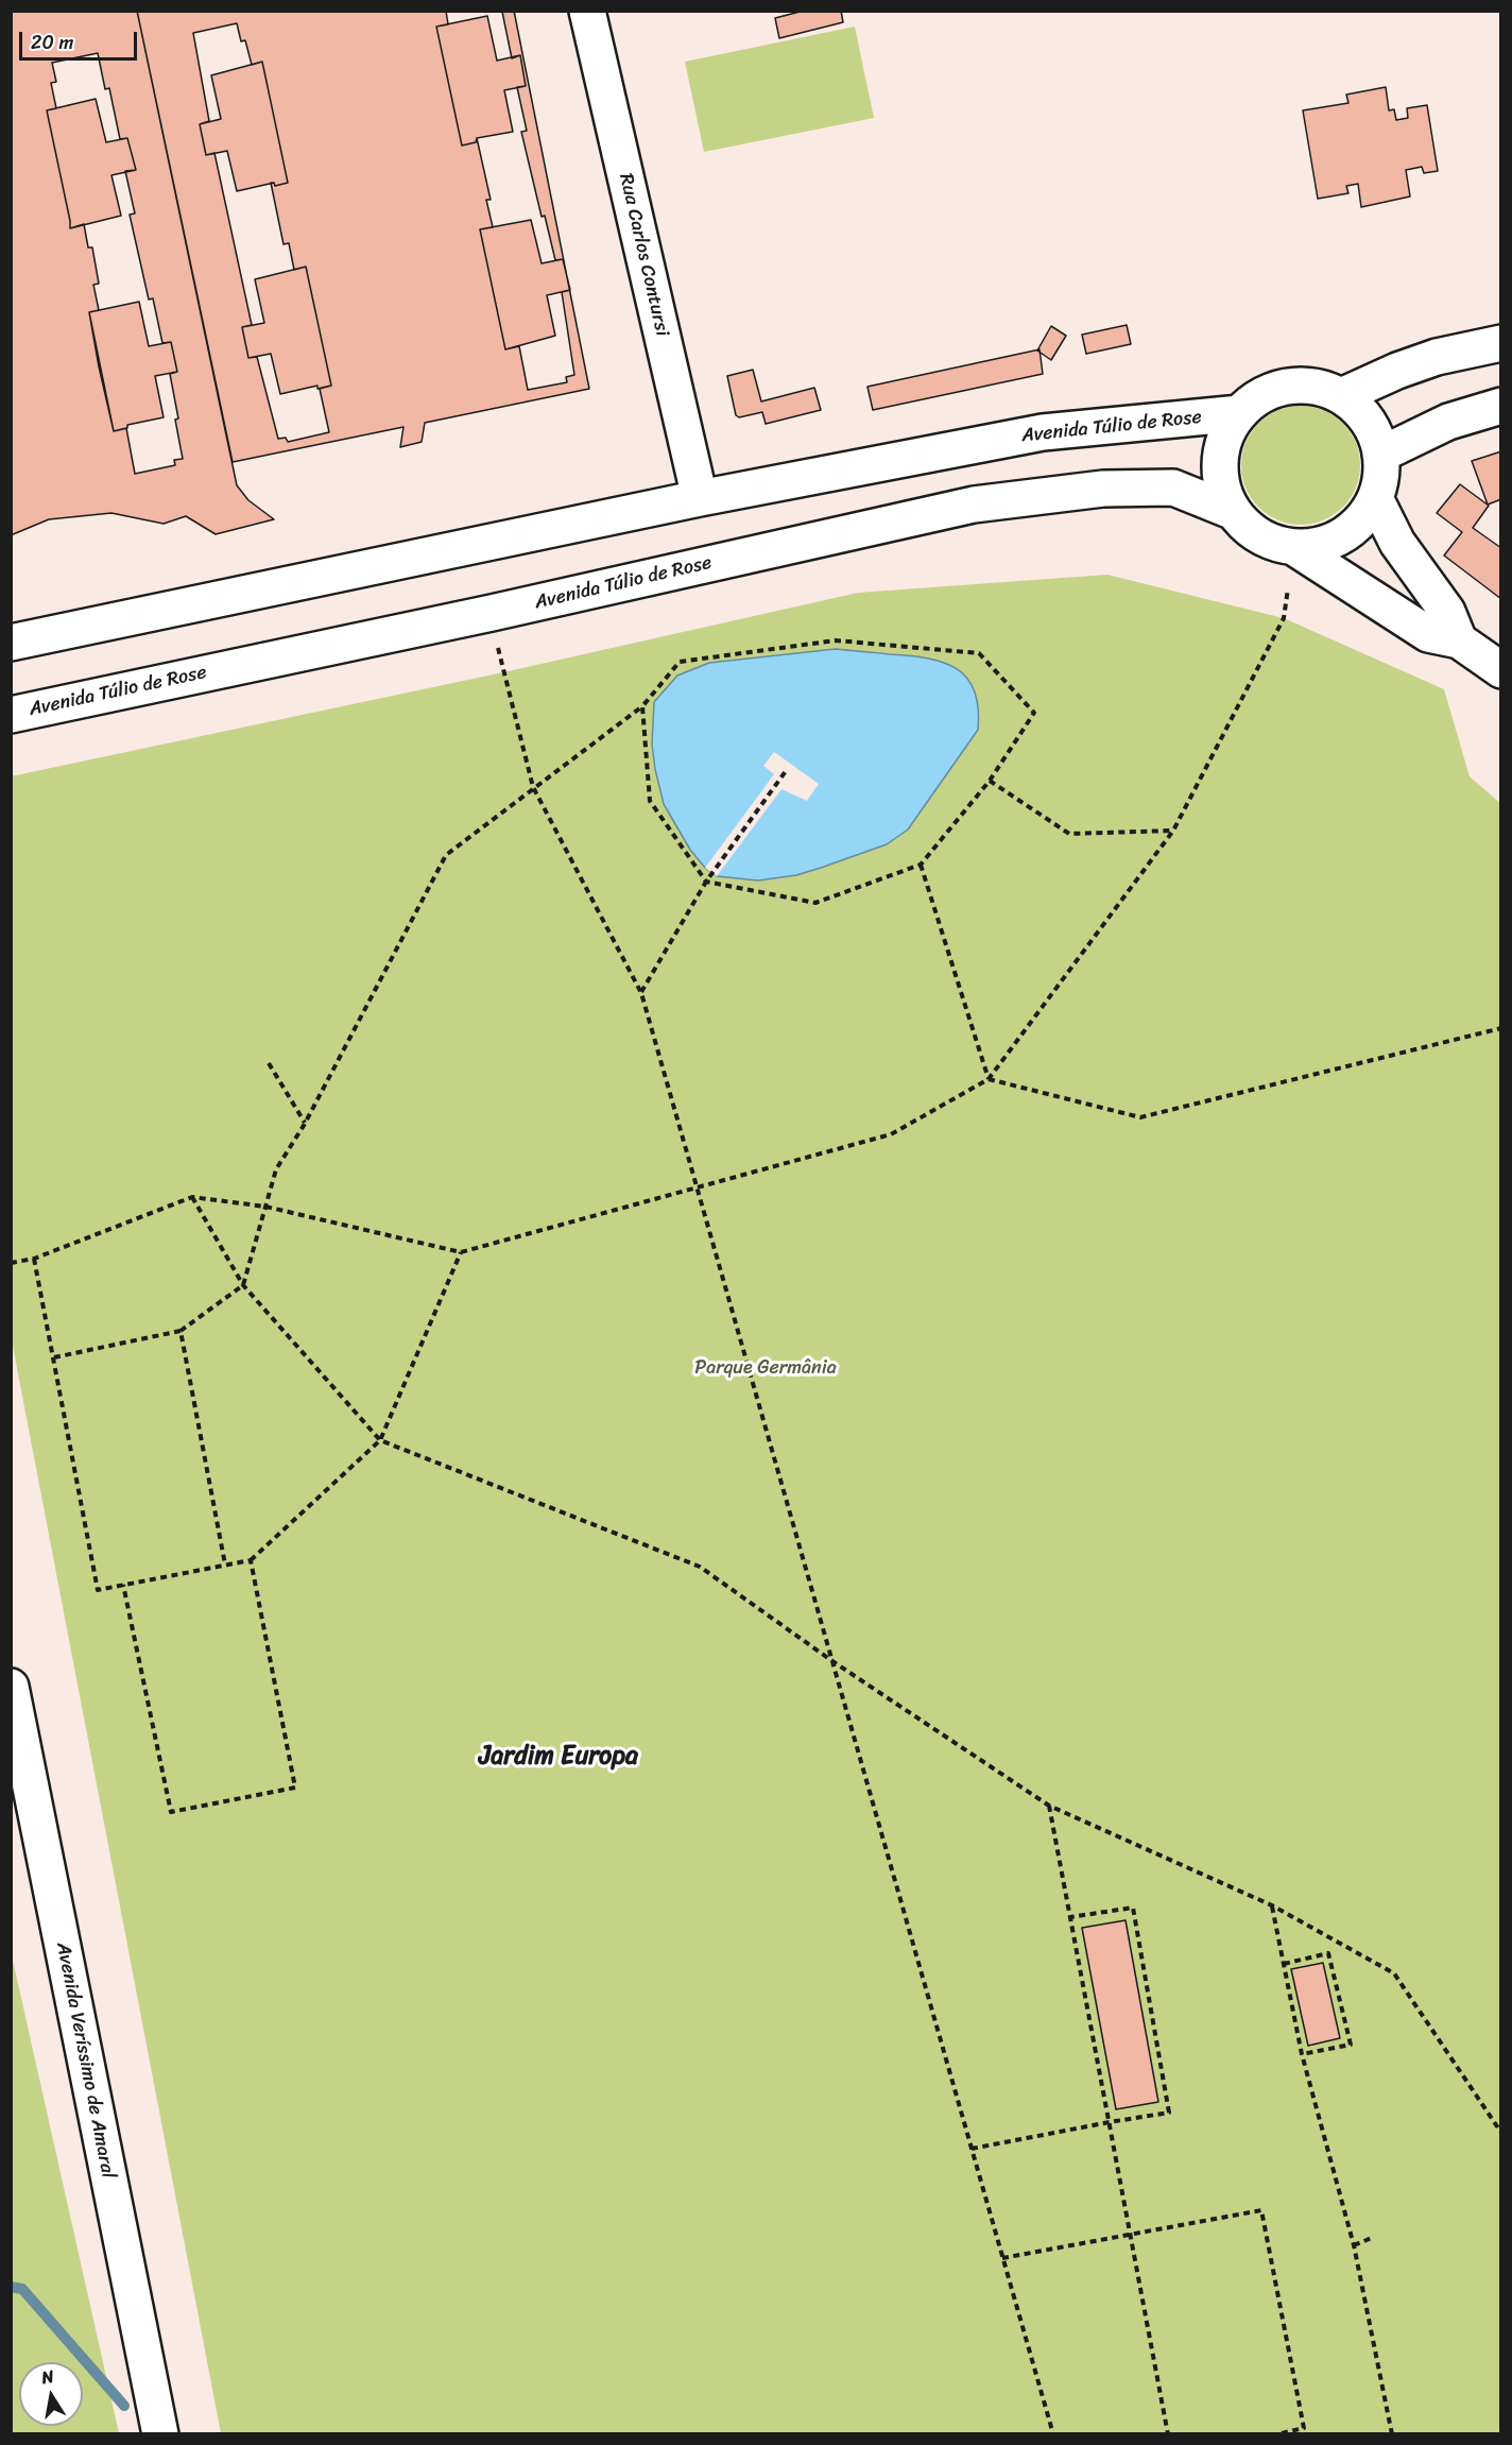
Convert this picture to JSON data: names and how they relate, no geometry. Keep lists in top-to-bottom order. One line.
{"streets":{"street":["Rua Carlos Contursi","Avenida Túlio de Rose","Avenida Veríssimo de Amaral"]},"crossings":[["Rua Carlos Contursi","Avenida Túlio de Rose"]],"districts":["Jardim Europa"],"parks":["Parque Germânia"],"scale_bar":"20 m","north":"top"}
